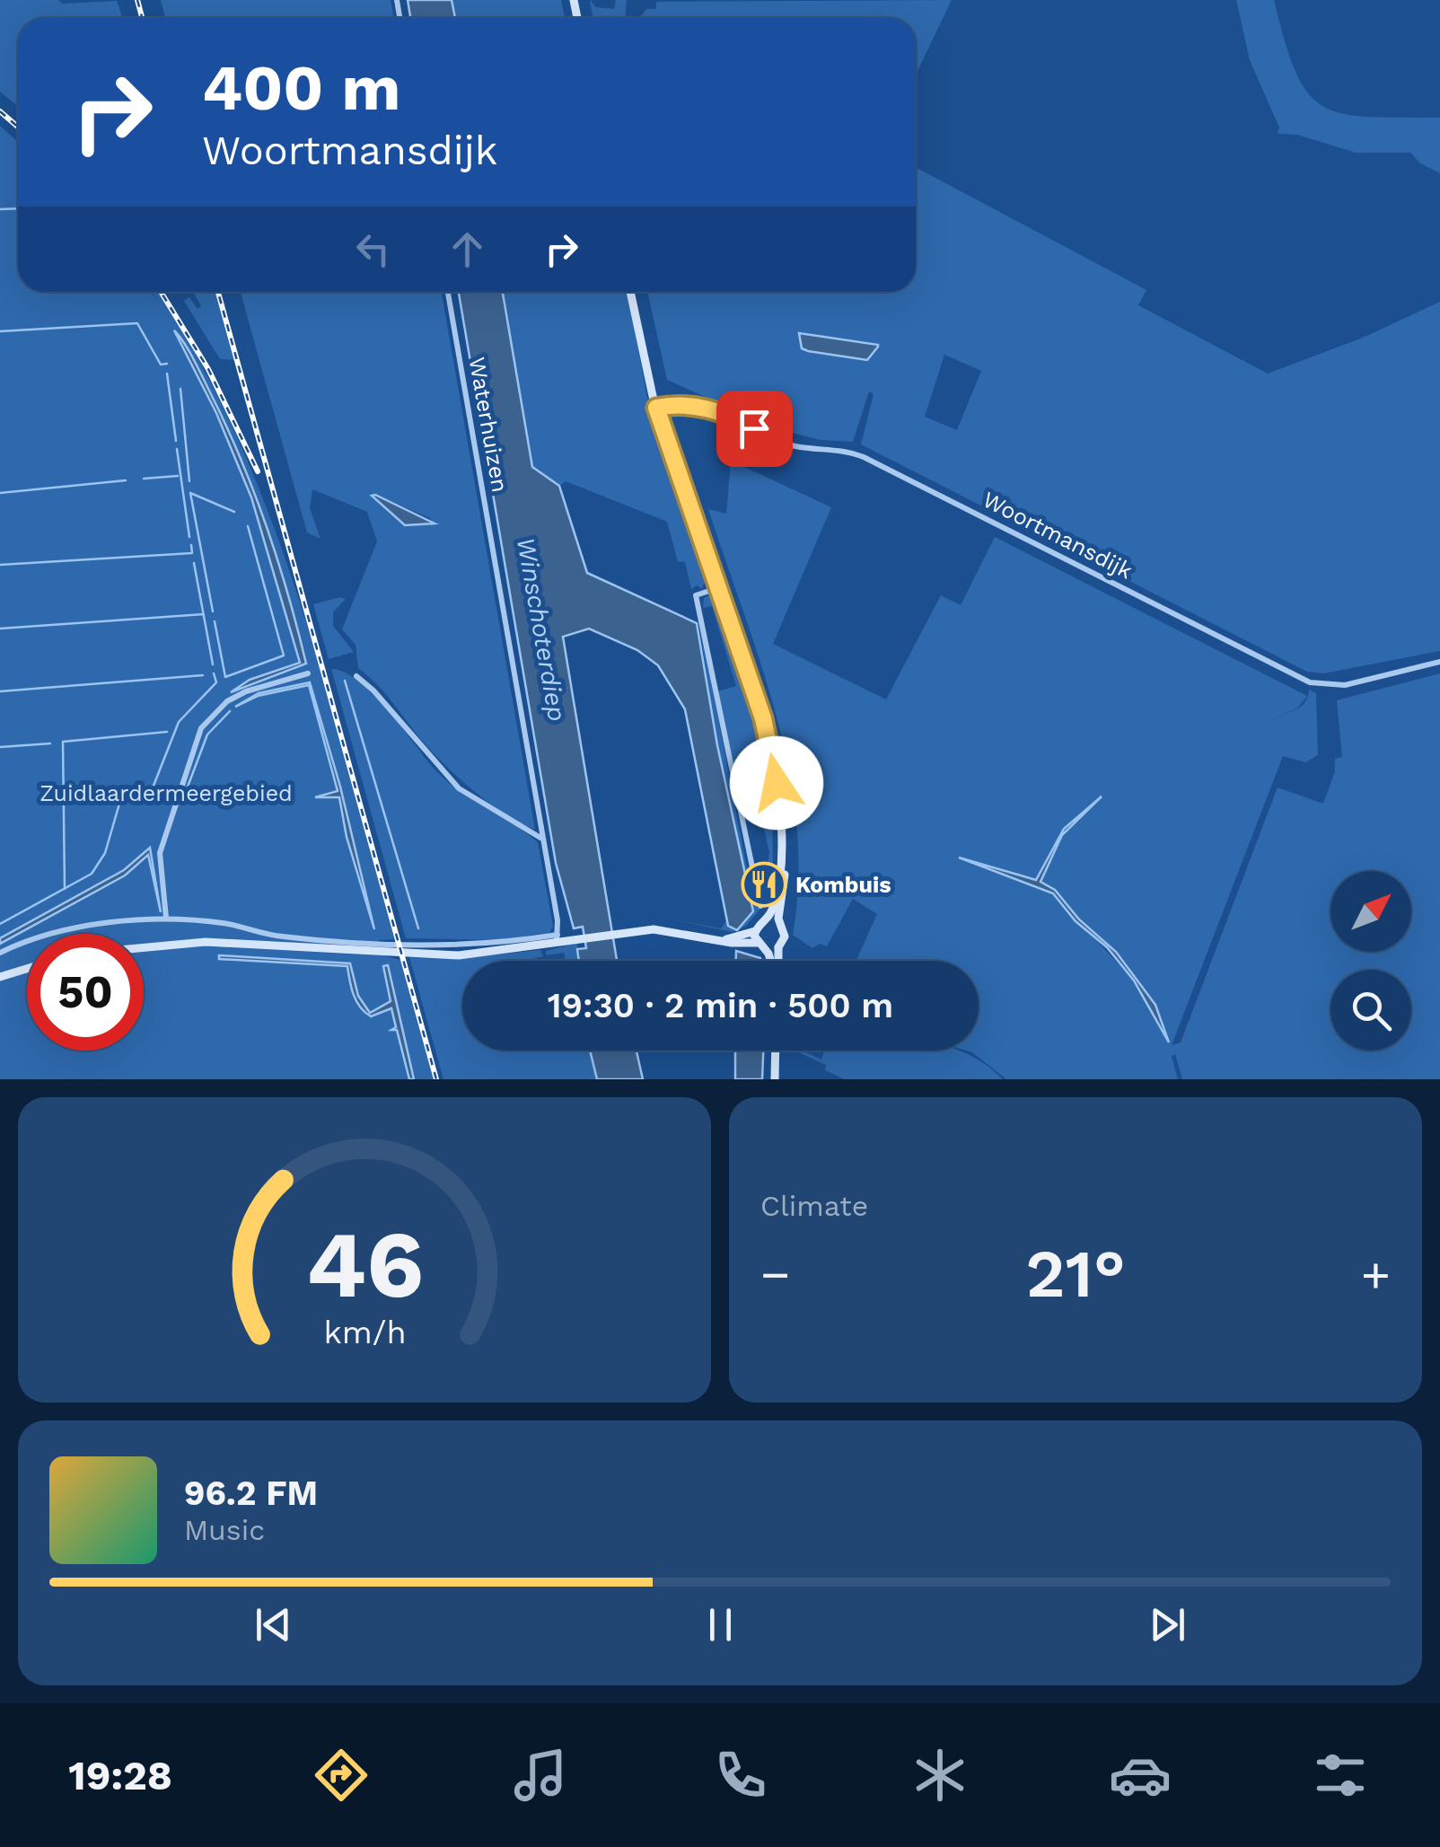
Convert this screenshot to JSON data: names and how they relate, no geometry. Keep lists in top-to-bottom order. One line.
{"streets":{"street":["Waterhuizen","Woortmansdijk"]},"water":["Winschoterdiep"],"parks":["Zuidlaardermeergebied"],"places":{"restaurant":["Kombuis"]},"north":"top right","page":{"turn":["400 m","Woortmansdijk"],"limit":"50","trip":"19:30 · 2 min · 500 m","tile":"Climate","heat":["−","21°","+"],"song":["96.2 FM","Music"],"tabs":"19:28","gauge":["46","km/h"]}}
